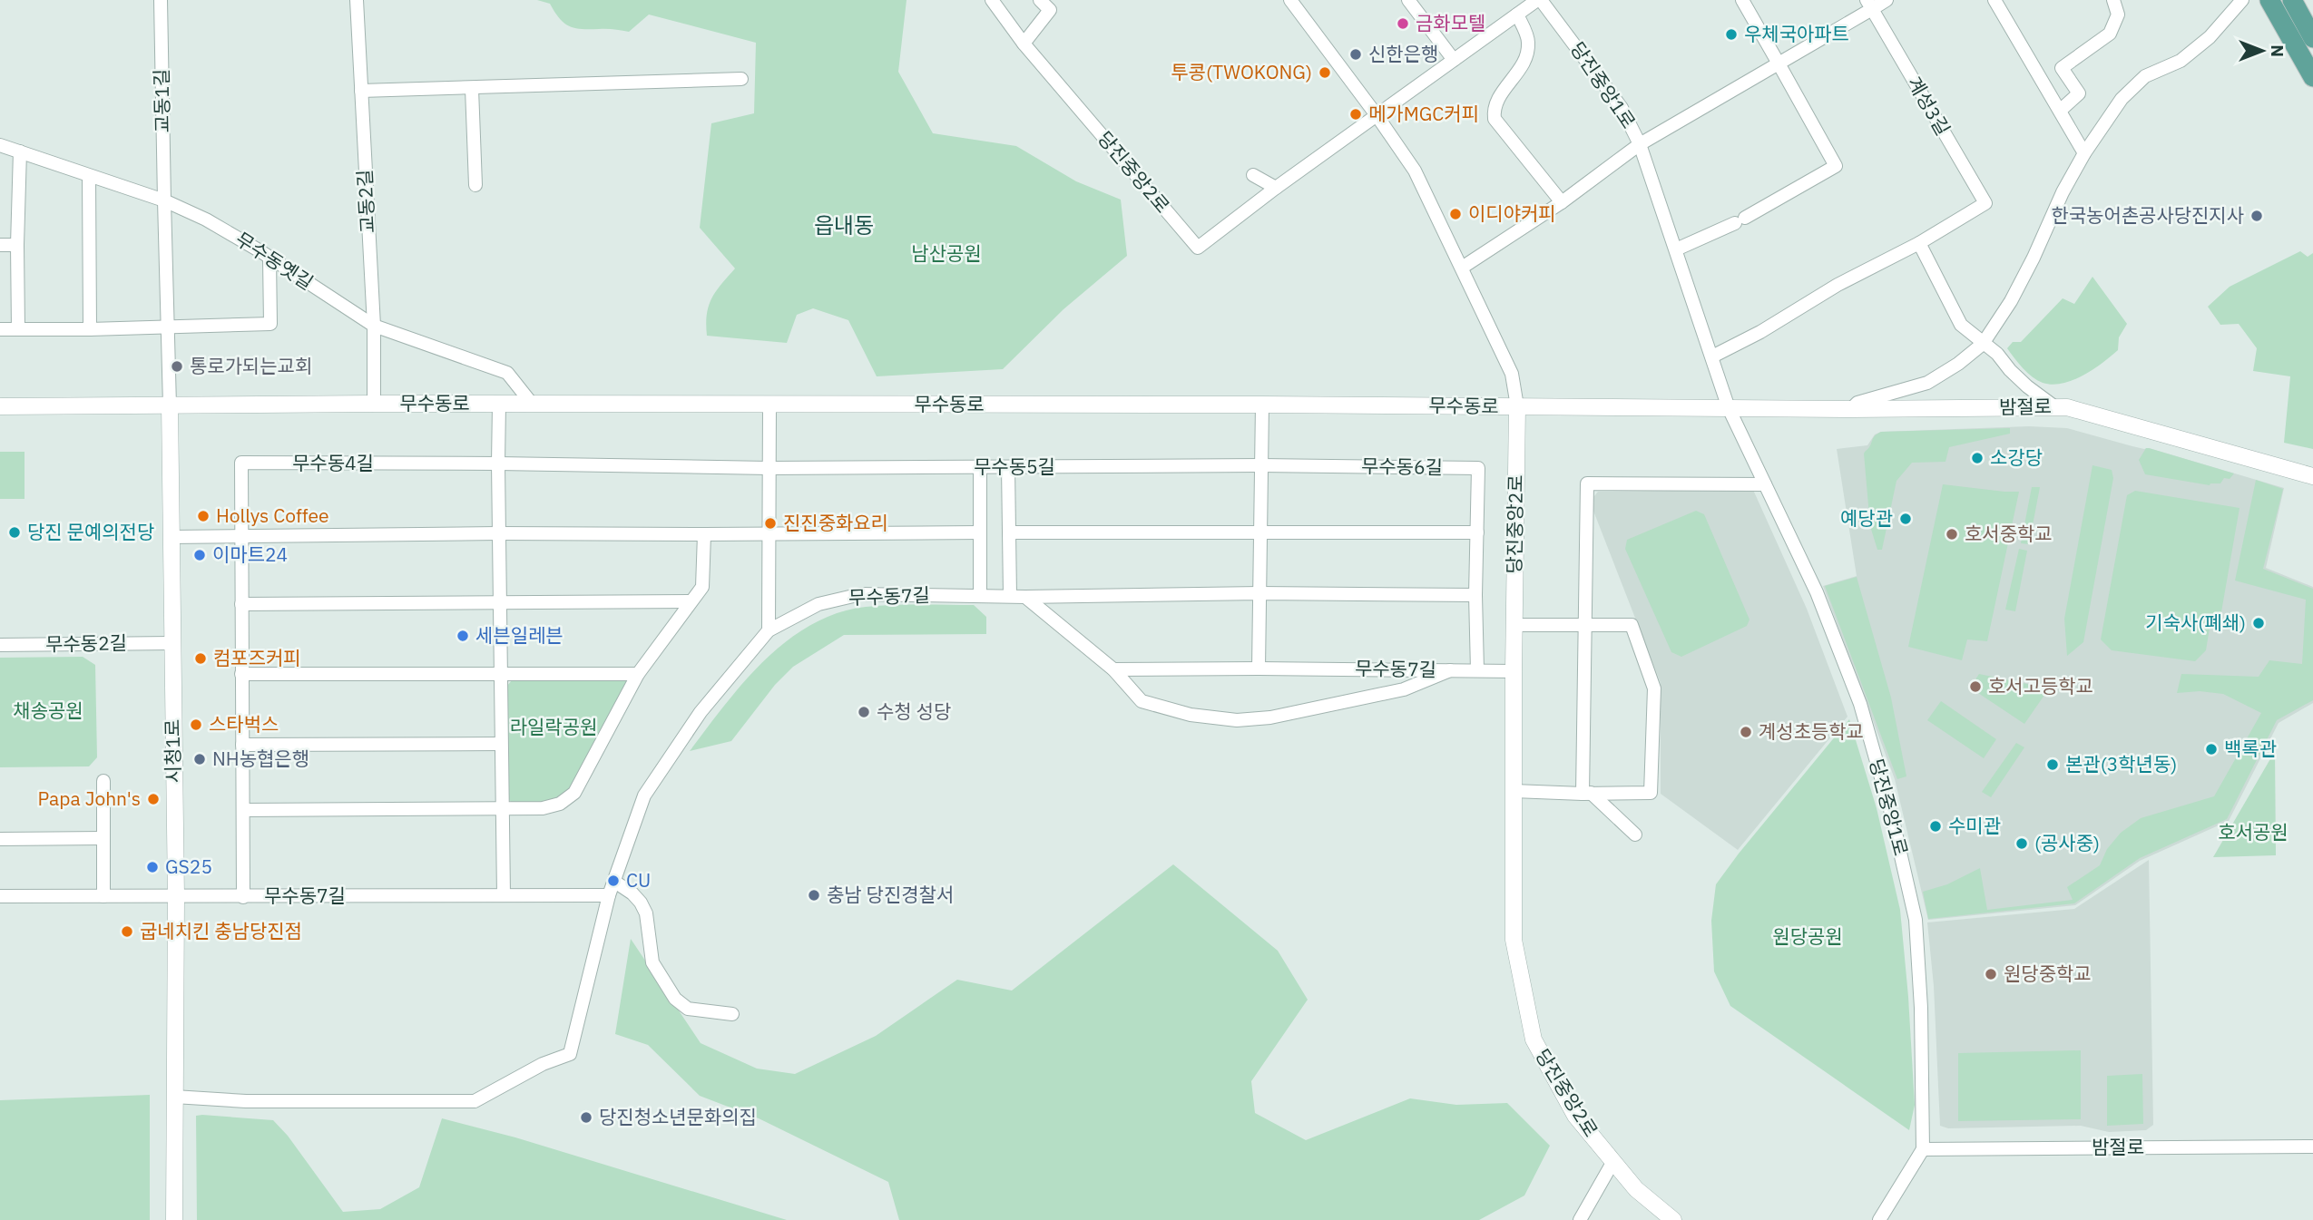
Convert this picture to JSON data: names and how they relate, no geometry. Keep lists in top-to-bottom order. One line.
{"streets":{"street":["당진중앙1로","교동1길","계성3길","당진중앙2로","교동2길","무수동옛길","무수동로","밤절로","무수동4길","무수동5길","무수동6길","무수동7길","무수동2길","시청1로"]},"crossings":[["당진중앙1로","당진중앙2로"],["당진중앙1로","무수동로"],["당진중앙1로","밤절로"],["교동1길","무수동옛길"],["당진중앙2로","무수동로"],["당진중앙2로","무수동7길"],["교동2길","무수동옛길"],["교동2길","무수동로"],["무수동옛길","무수동로"],["무수동로","밤절로"],["무수동로","시청1로"],["무수동4길","무수동5길"],["무수동4길","무수동7길"],["무수동5길","무수동6길"],["무수동6길","무수동7길"],["무수동7길","시청1로"],["무수동2길","시청1로"]],"districts":["읍내동"],"parks":["남산공원","채송공원","라일락공원","호서공원","원당공원"],"places":["금화모텔","우체국아파트","신한은행","투콩(TWOKONG)","메가MGC커피","이디야커피","한국농어촌공사당진지사","통로가되는교회","소강당","Hollys Coffee","예당관","진진중화요리","당진 문예의전당","호서중학교","이마트24","기숙사(폐쇄)","세븐일레븐","컴포즈커피","호서고등학교","수청 성당","스타벅스","계성초등학교","백록관","NH농협은행","본관(3학년동)","Papa John's","수미관","(공사중)","GS25","CU","충남 당진경찰서","굽네치킨 충남당진점","원당중학교","당진청소년문화의집"],"north":"right"}
